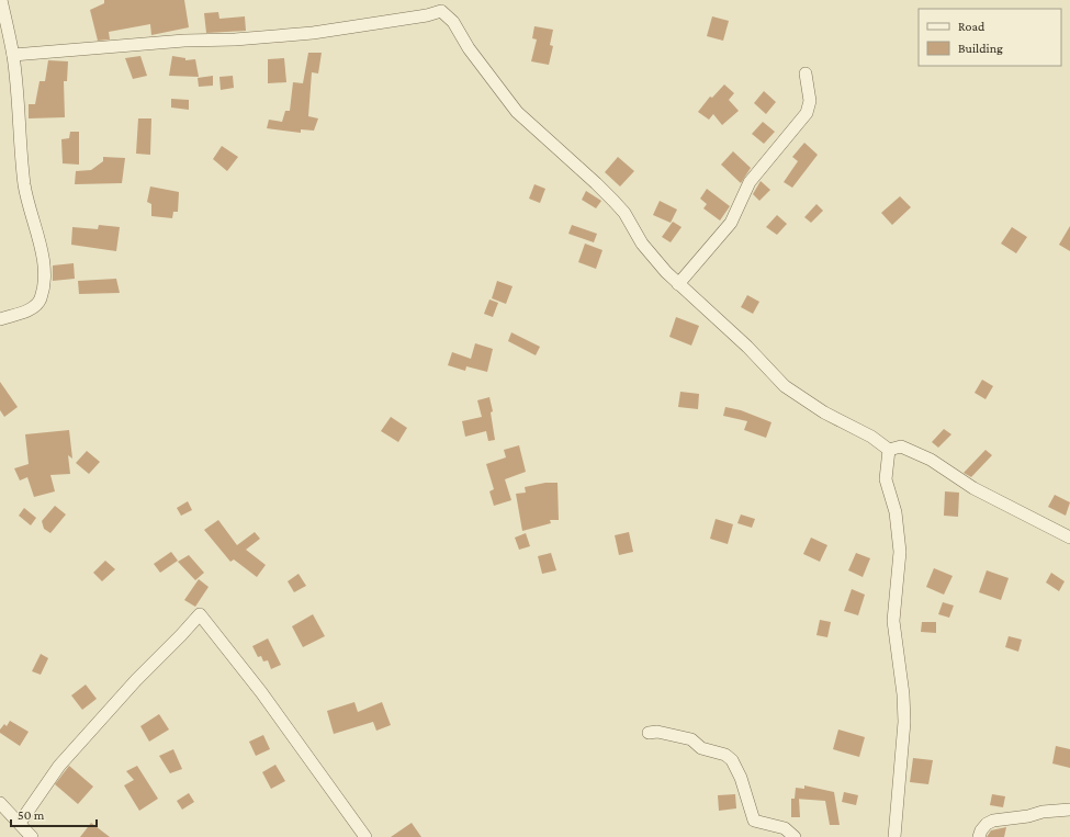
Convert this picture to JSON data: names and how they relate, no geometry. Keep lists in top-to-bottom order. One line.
{"legend":["Road","Building"],"scale_bar":"50 m"}
